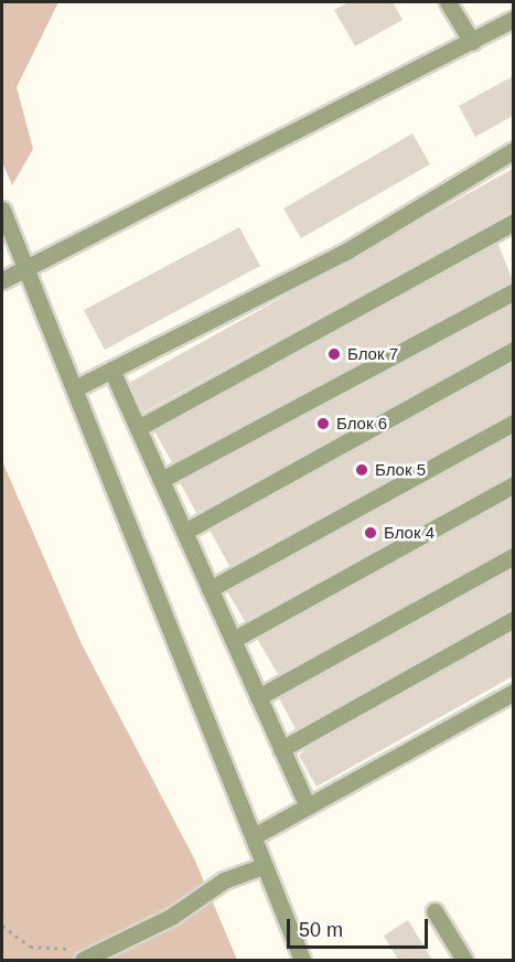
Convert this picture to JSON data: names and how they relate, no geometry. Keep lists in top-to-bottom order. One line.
{"places":["Блок 7","Блок 6","Блок 5","Блок 4"],"scale_bar":"50 m"}
